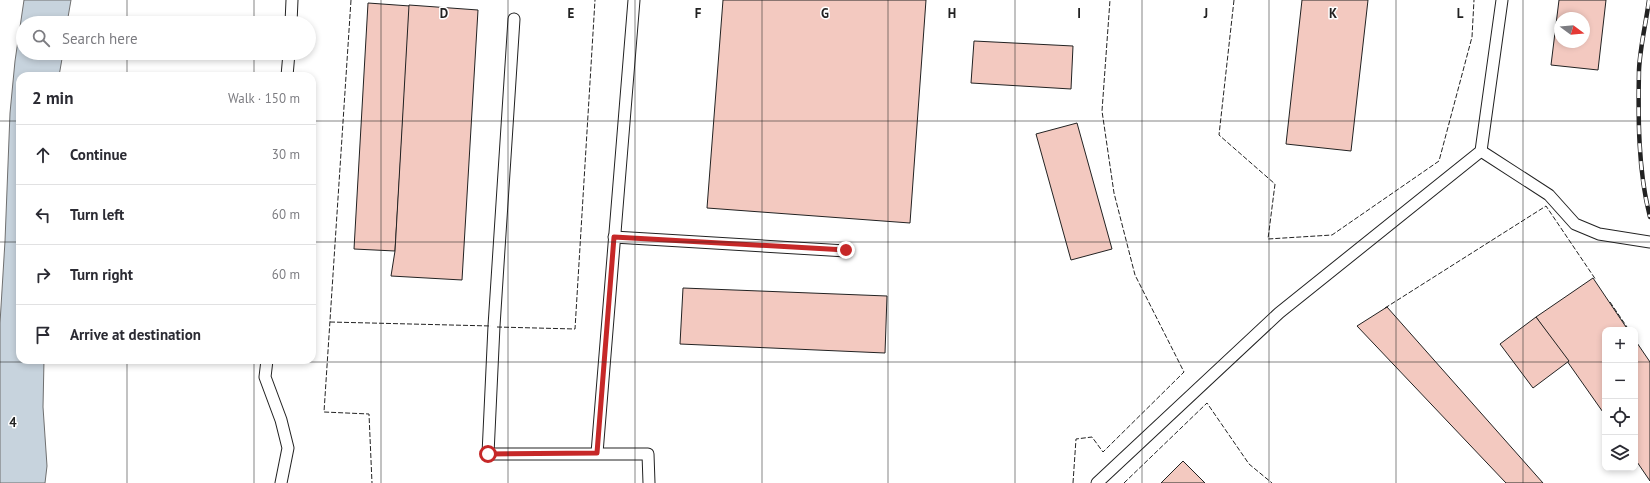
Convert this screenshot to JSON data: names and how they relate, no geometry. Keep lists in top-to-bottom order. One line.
{"north":"right","page":{"search":"Search here","heading":["2 min","Walk · 150 m"],"list":[["Continue","30 m"],["Turn left","60 m"],["Turn right","60 m"],"Arrive at destination"],"map_buttons":["+","−"]},"grid":{"columns":["D","E","F","G","H","I","J","K","L"],"rows":["4"]}}
